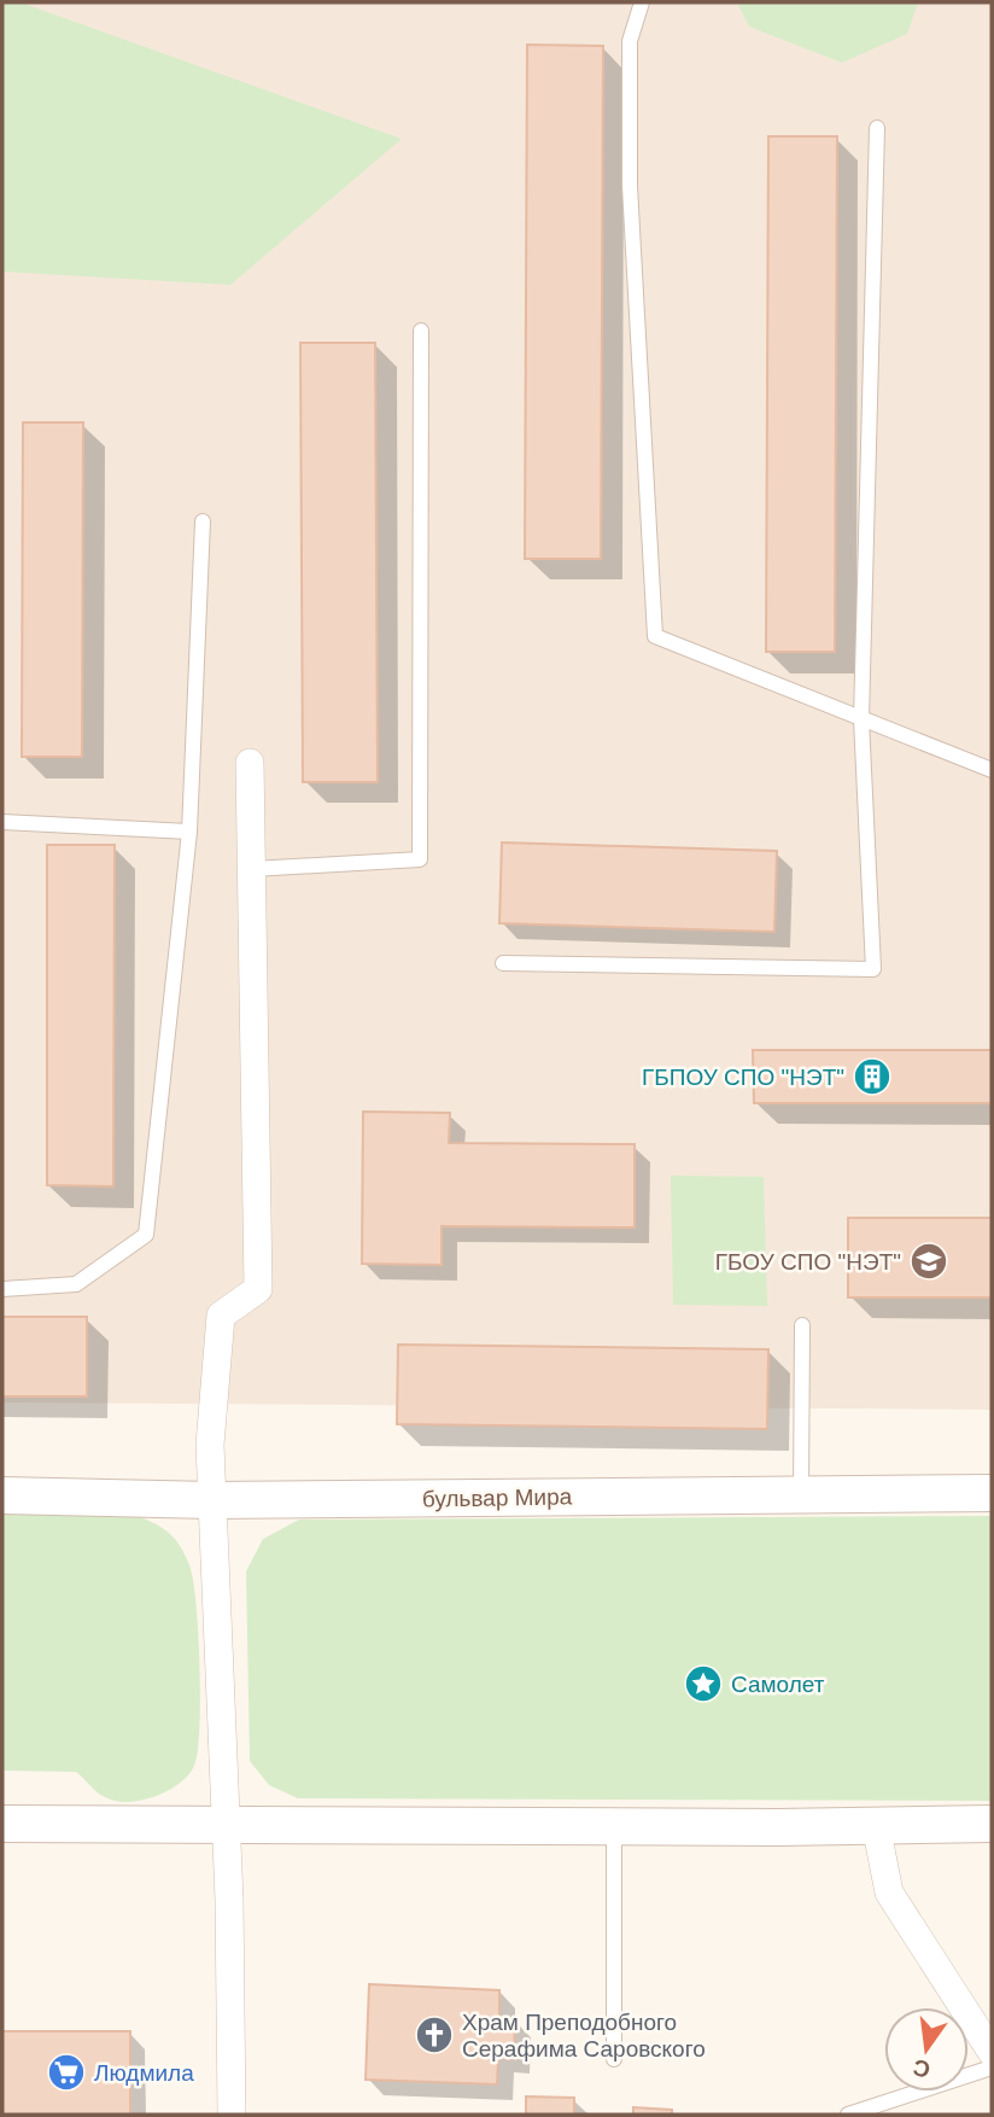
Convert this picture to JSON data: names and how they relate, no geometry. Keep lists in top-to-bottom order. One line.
{"streets":{"street":["бульвар Мира"]},"places":{"building":["ГБПОУ СПО \"НЭТ\""],"school or university":["ГБОУ СПО \"НЭТ\""],"place":["Самолет"],"church":["Храм Преподобного Серафима Саровского"],"supermarket":["Людмила"]},"north":"bottom"}
